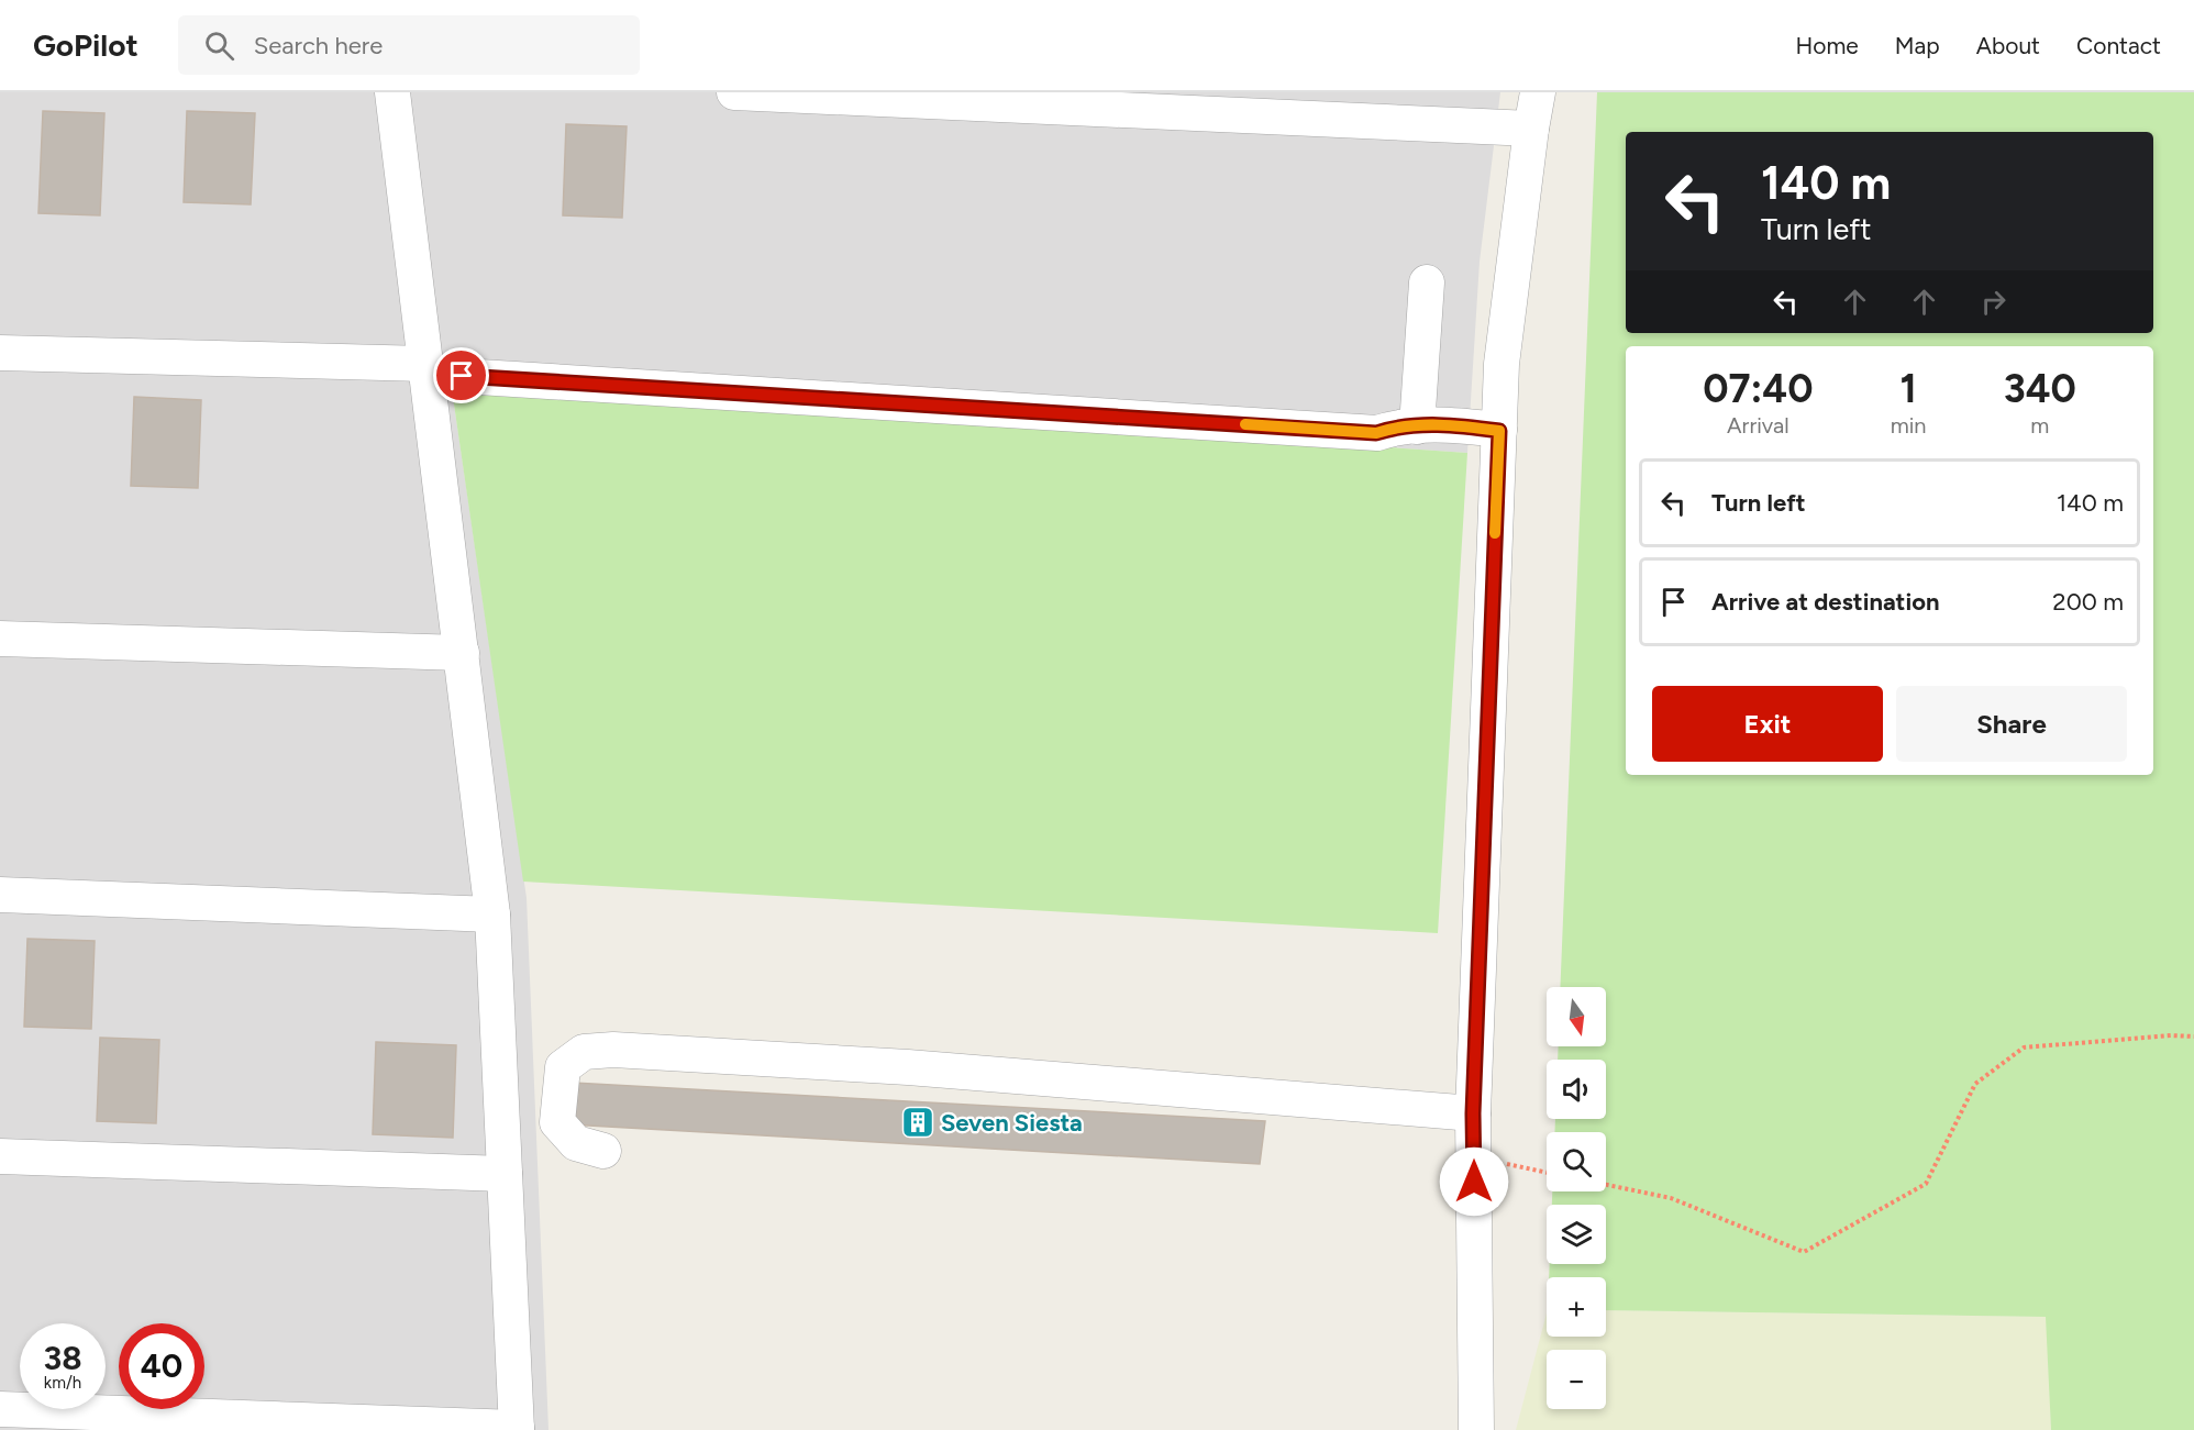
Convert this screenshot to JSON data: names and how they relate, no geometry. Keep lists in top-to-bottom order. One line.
{"places":{"building":["Seven Siesta"]},"north":"bottom","page":{"header":"GoPilot","search":"Search here","nav":["Home","Map","About","Contact"],"turn":["140 m","Turn left"],"eta":["07:40","Arrival","1","min","340","m"],"list":[{"name":"Turn left","value":"140 m"},{"name":"Arrive at destination","value":"200 m"}],"buttons":["Exit","Share"],"map_buttons":["+","−"],"speed":"38 km/h","limit":"40"}}
